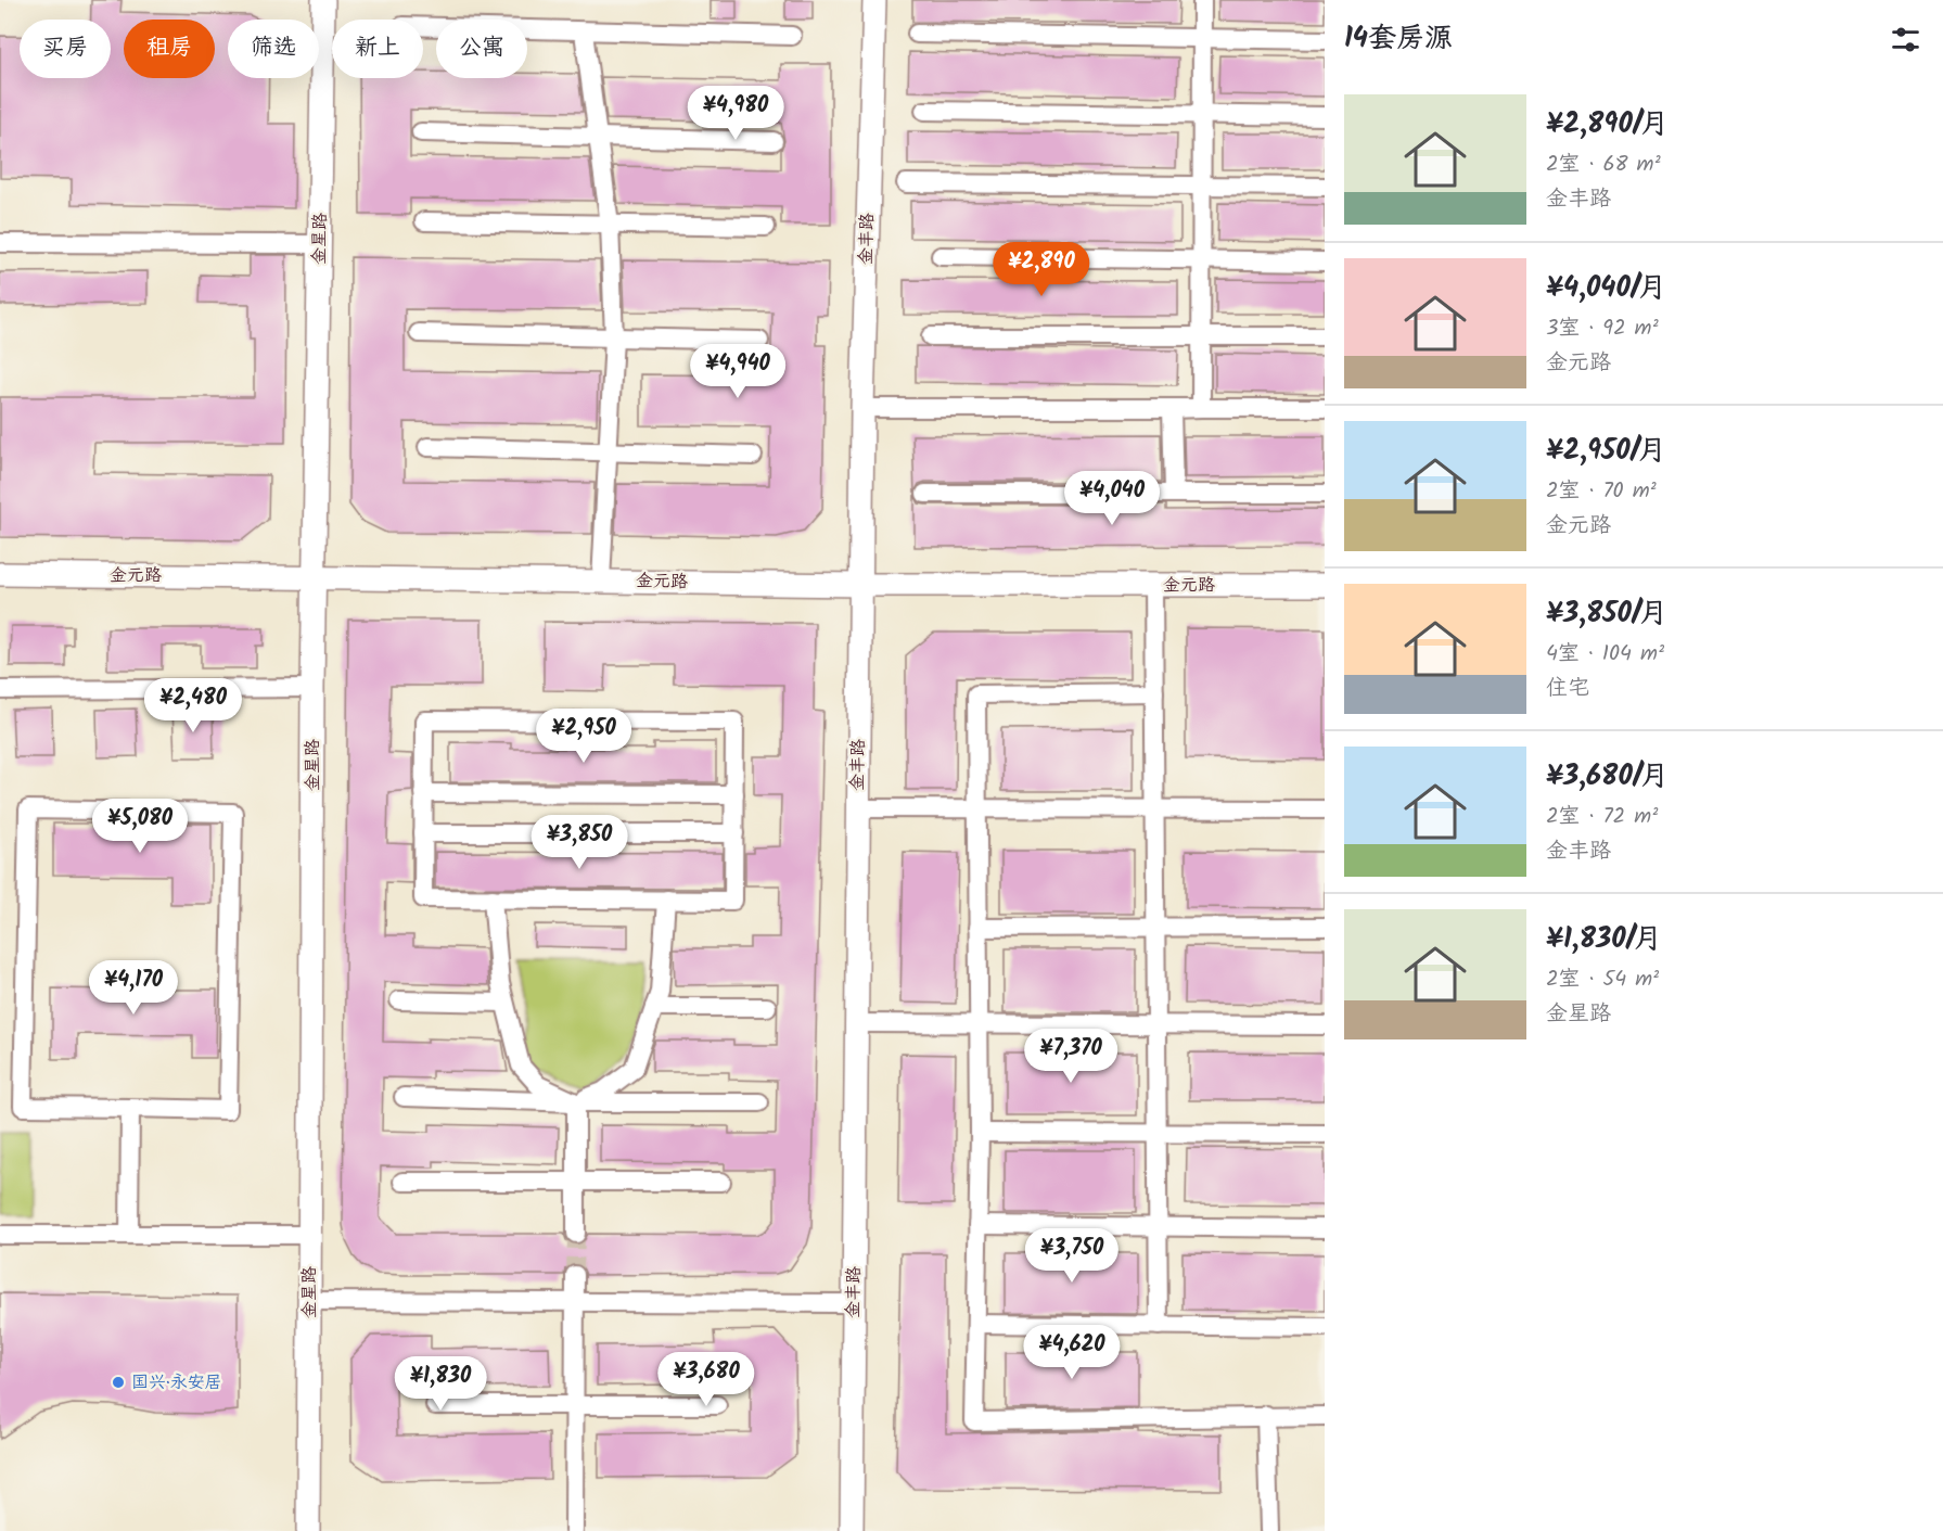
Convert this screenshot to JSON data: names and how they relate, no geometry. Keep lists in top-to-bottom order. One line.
{"streets":{"street":["金星路","金丰路","金元路"]},"crossings":[["金星路","金元路"],["金丰路","金元路"]],"places":["国兴·永安居"],"page":{"heading":"14套房源","chip":["买房","租房","筛选","新上","公寓"],"list":[{"name":"¥2,890/月","note":"2室 · 68 m² · 金丰路"},{"name":"¥4,040/月","note":"3室 · 92 m² · 金元路"},{"name":"¥2,950/月","note":"2室 · 70 m² · 金元路"},{"name":"¥3,850/月","note":"4室 · 104 m² · 住宅"},{"name":"¥3,680/月","note":"2室 · 72 m² · 金丰路"},{"name":"¥1,830/月","note":"2室 · 54 m² · 金星路"}],"price":["¥4,980","¥2,890","¥4,940","¥4,040","¥2,480","¥2,950","¥5,080","¥3,850","¥4,170","¥7,370","¥3,750","¥4,620","¥3,680","¥1,830"]}}
